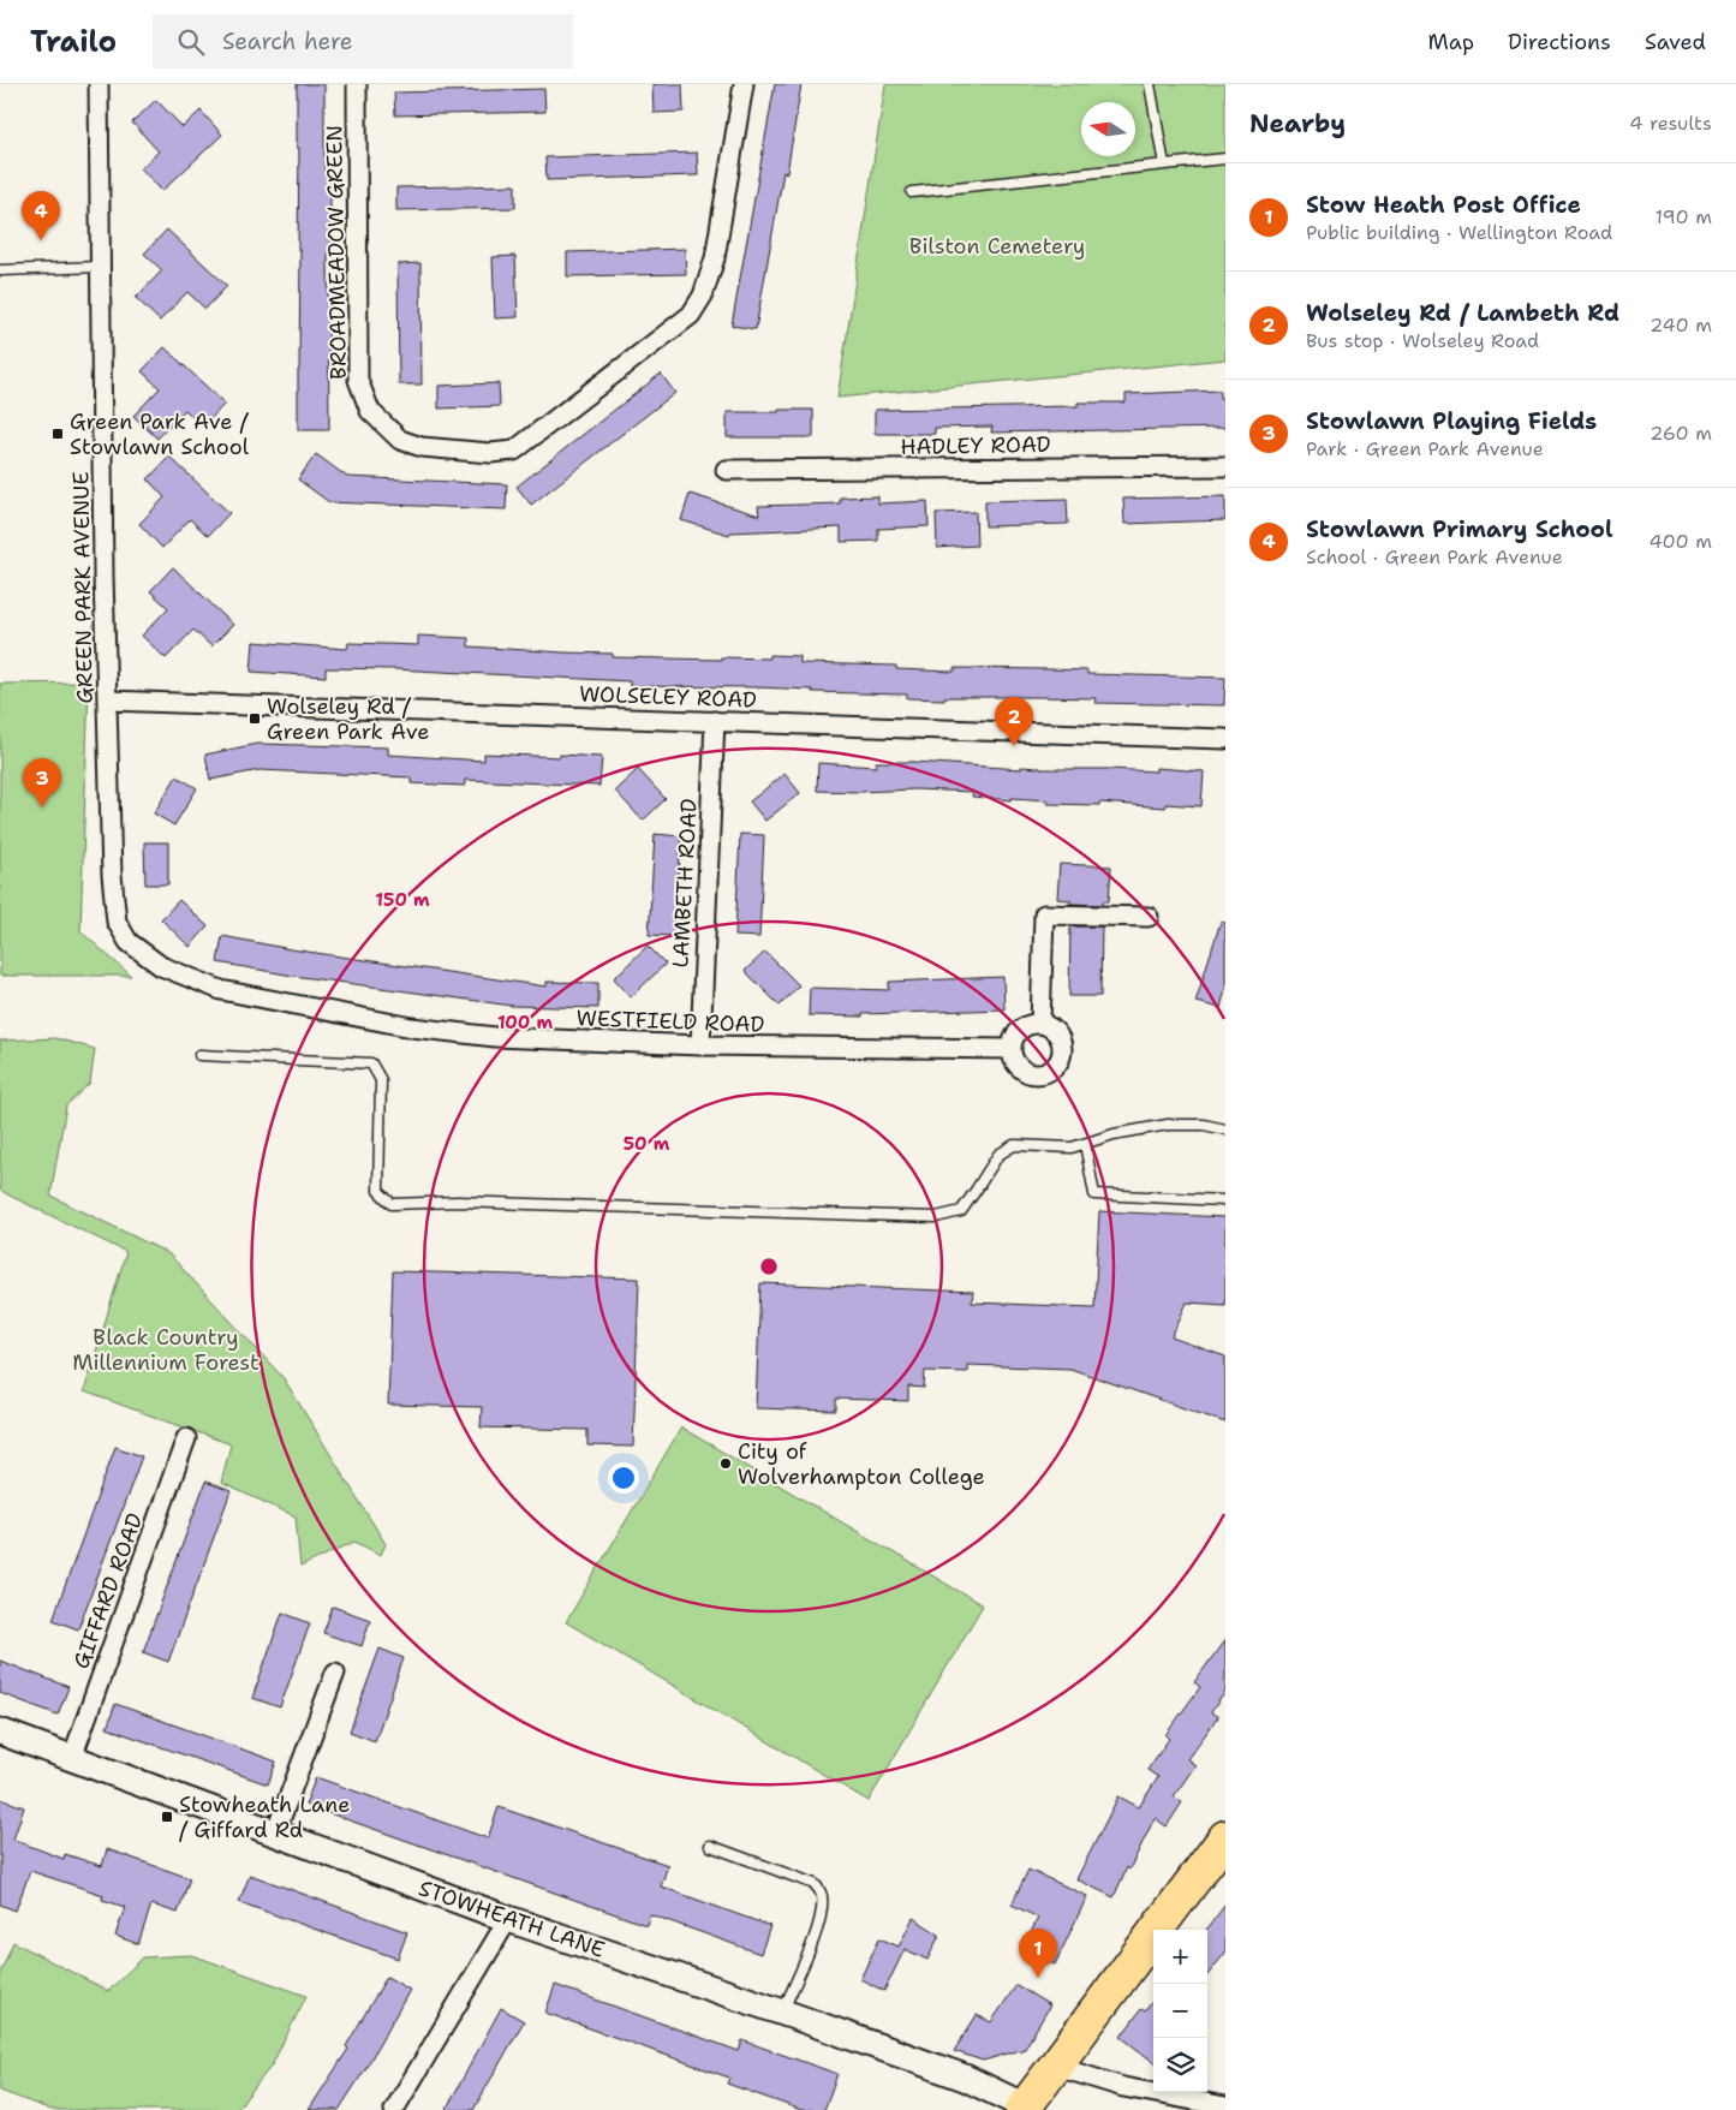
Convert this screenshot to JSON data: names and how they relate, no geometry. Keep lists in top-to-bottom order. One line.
{"streets":{"street":["BROADMEADOW GREEN","HADLEY ROAD","GREEN PARK AVENUE","WOLSELEY ROAD","LAMBETH ROAD","WESTFIELD ROAD","GIFFARD ROAD","STOWHEATH LANE"]},"crossings":[["GREEN PARK AVENUE","WOLSELEY ROAD"],["GREEN PARK AVENUE","WESTFIELD ROAD"],["WOLSELEY ROAD","LAMBETH ROAD"],["LAMBETH ROAD","WESTFIELD ROAD"],["GIFFARD ROAD","STOWHEATH LANE"]],"parks":["Bilston Cemetery","Black Country Millennium Forest"],"places":{"transit":["Green Park Ave / Stowlawn School","Wolseley Rd / Green Park Ave","Stowheath Lane / Giffard Rd"],"other":["City of Wolverhampton College"]},"north":"left","page":{"header":"Trailo","search":"Search here","nav":["Map","Directions","Saved"],"heading":["Nearby","4 results"],"list":[{"mark":"1","name":"Stow Heath Post Office","note":"Public building · Wellington Road","value":"190 m"},{"mark":"2","name":"Wolseley Rd / Lambeth Rd","note":"Bus stop · Wolseley Road","value":"240 m"},{"mark":"3","name":"Stowlawn Playing Fields","note":"Park · Green Park Avenue","value":"260 m"},{"mark":"4","name":"Stowlawn Primary School","note":"School · Green Park Avenue","value":"400 m"}],"pins":["4","2","3","1"],"map_buttons":["+","−"]},"rings":["150 m","100 m","50 m"]}
